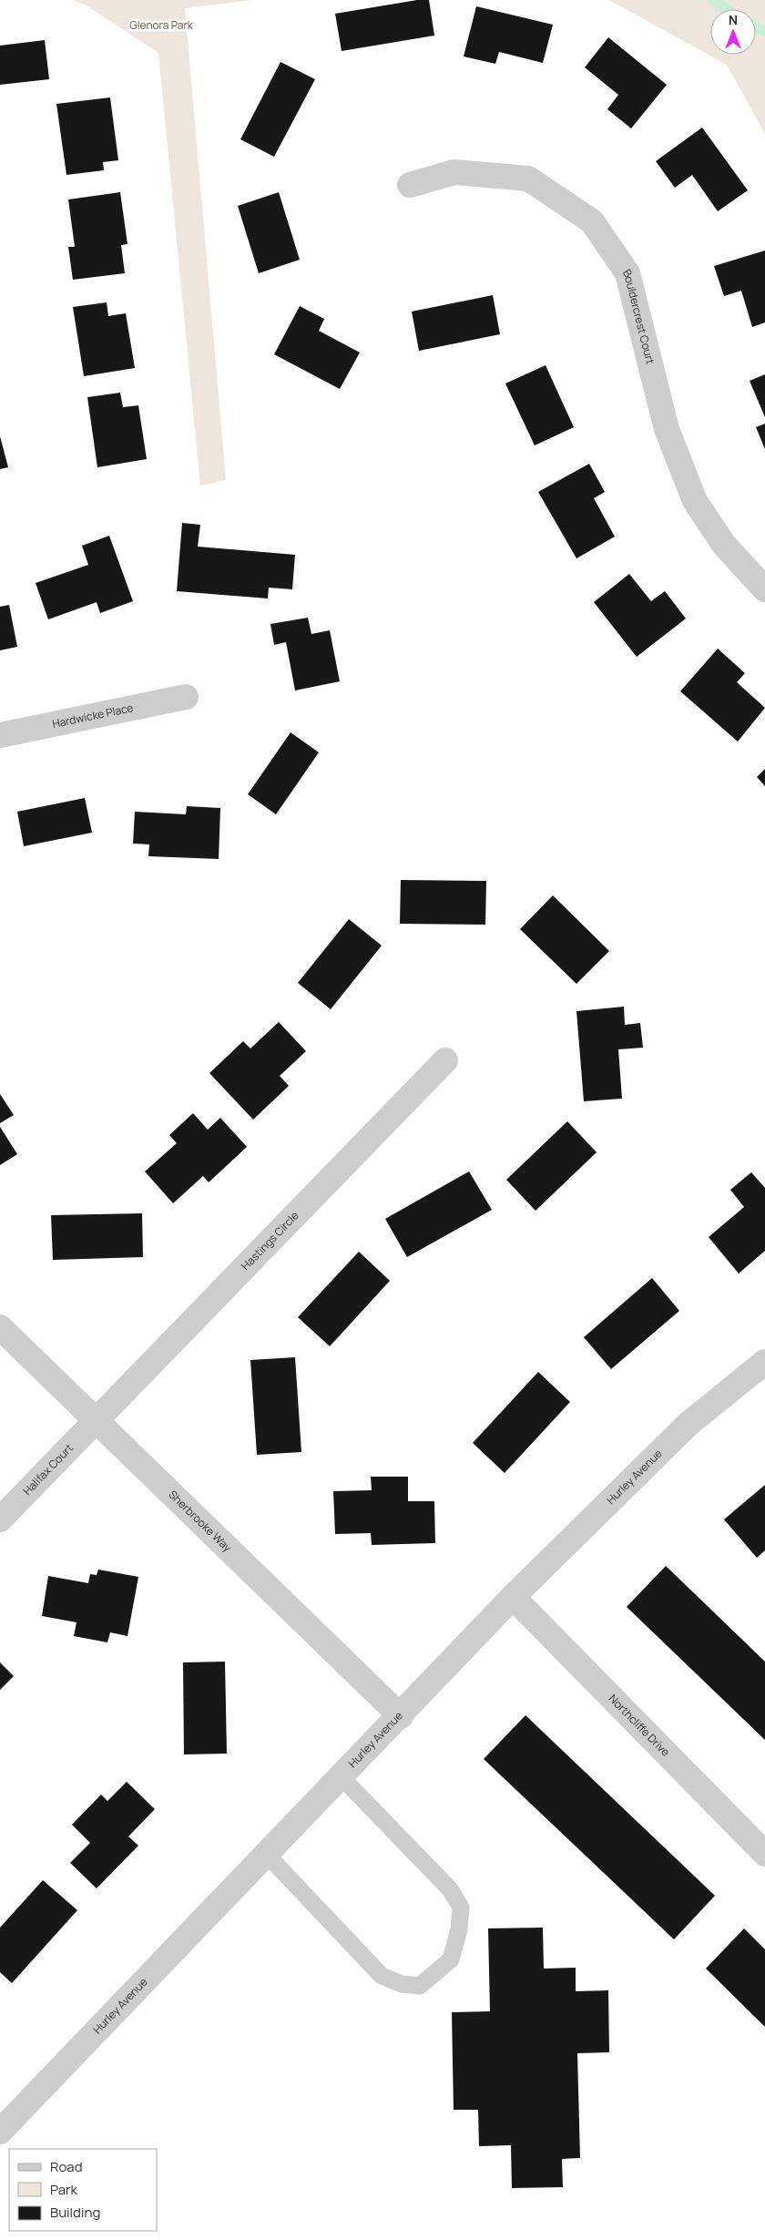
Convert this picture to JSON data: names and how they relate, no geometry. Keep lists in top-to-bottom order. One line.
{"streets":{"street":["Bouldercrest Court","Hardwicke Place","Hastings Circle","Halifax Court","Hurley Avenue","Sherbrooke Way","Northcliffe Drive"]},"crossings":[["Hastings Circle","Halifax Court"],["Hastings Circle","Sherbrooke Way"],["Halifax Court","Sherbrooke Way"],["Hurley Avenue","Sherbrooke Way"],["Hurley Avenue","Northcliffe Drive"]],"parks":["Glenora Park"],"legend":["Road","Park","Building"],"north":"top"}
